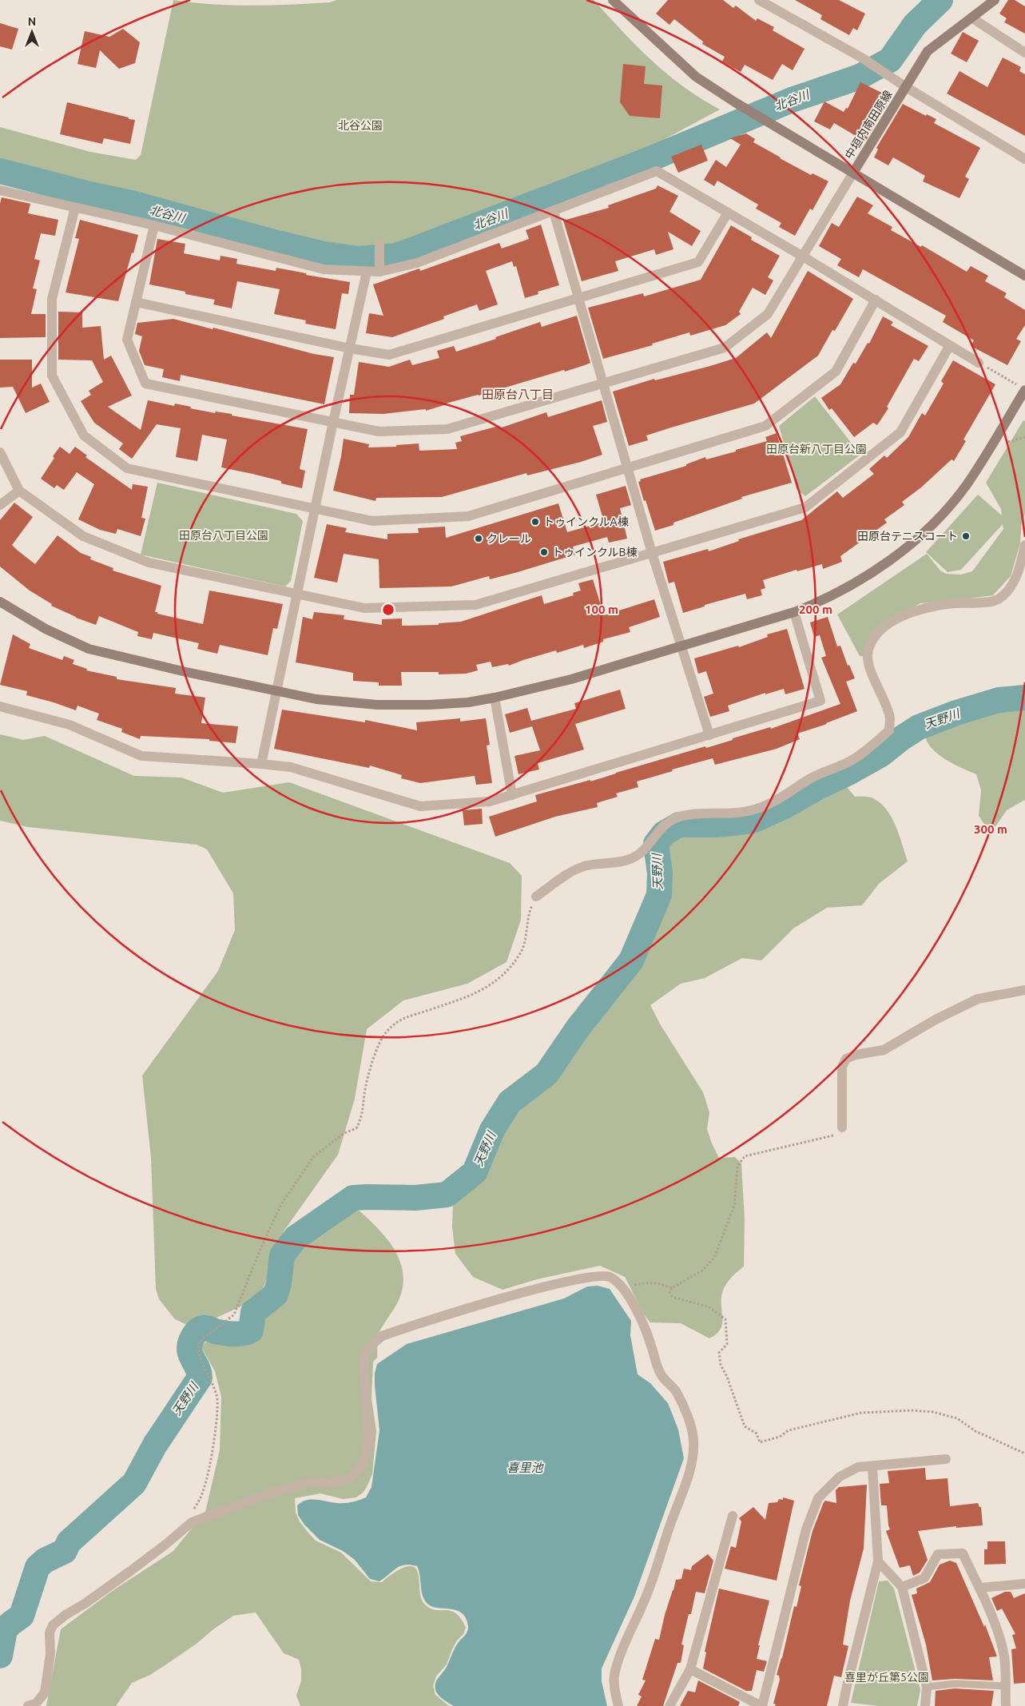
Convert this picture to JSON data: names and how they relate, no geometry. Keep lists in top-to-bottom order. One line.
{"streets":{"street":["中垣内南田原線"]},"districts":["田原台八丁目"],"water":["北谷川","天野川","喜里池"],"parks":["北谷公園","田原台新八丁目公園","田原台八丁目公園","喜里が丘第5公園"],"places":["トゥインクルA棟","田原台テニスコート","クレール","トゥインクルB棟"],"north":"top","rings":["100 m","200 m","300 m"]}
